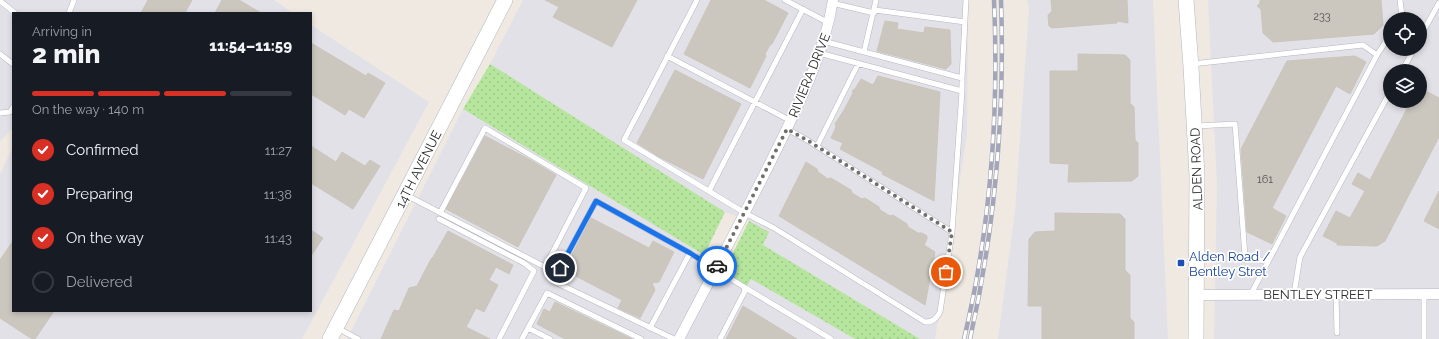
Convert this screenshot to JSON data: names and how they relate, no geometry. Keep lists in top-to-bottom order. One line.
{"streets":{"main road":["14TH AVENUE","ALDEN ROAD"],"street":["RIVIERA DRIVE","BENTLEY STREET"]},"crossings":[["ALDEN ROAD","BENTLEY STREET"]],"places":{"transit":["Alden Road / Bentley Stret"]},"house_numbers":["233","161"],"page":{"heading":["2 min","Arriving in","11:54–11:59"],"bar":"On the way · 140 m","list":[["Confirmed","11:27"],["Preparing","11:38"],["On the way","11:43"],"Delivered"]}}
